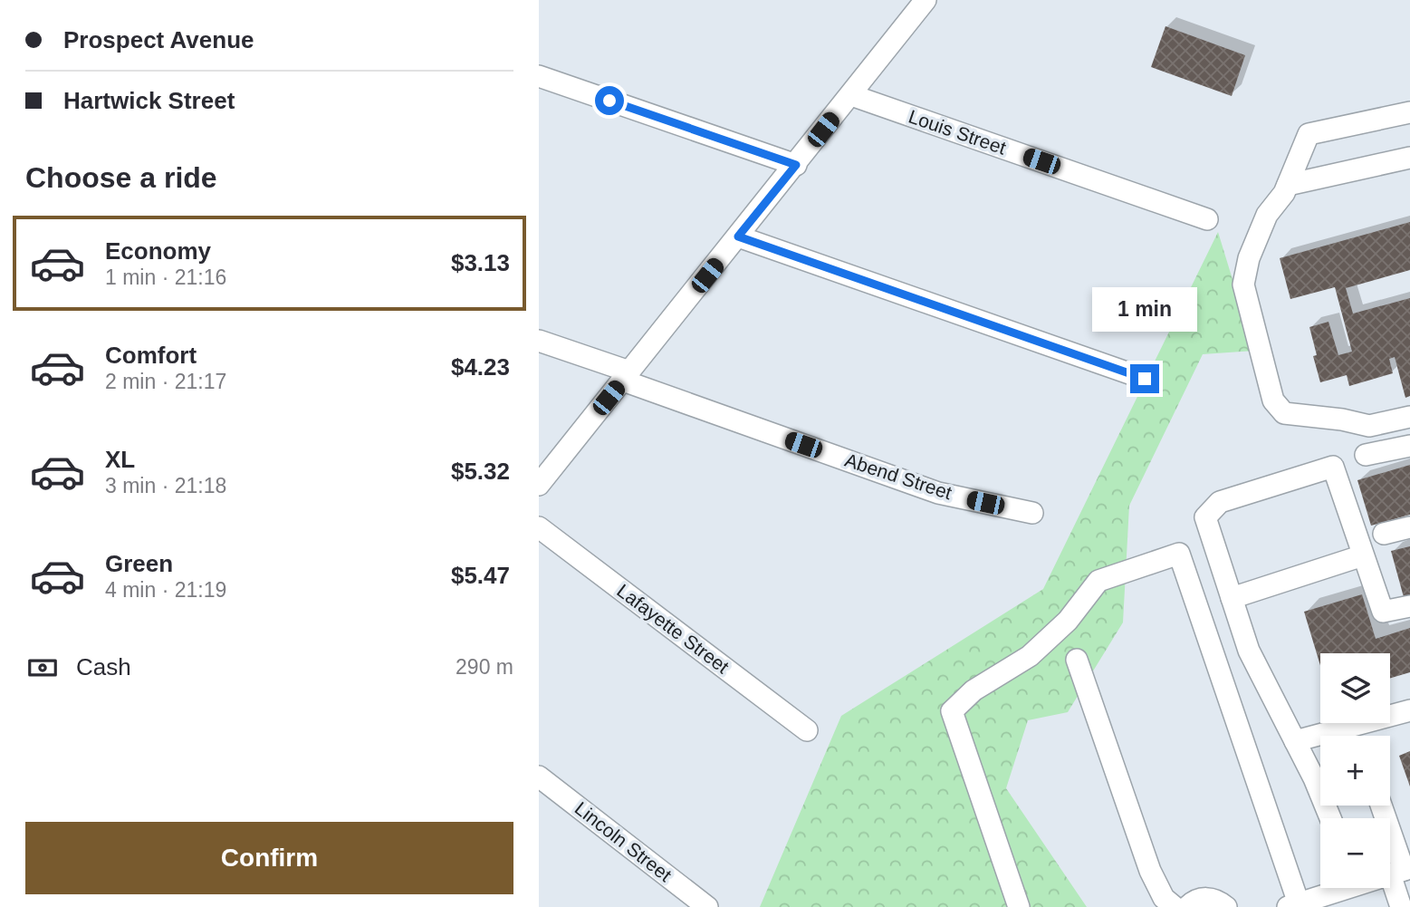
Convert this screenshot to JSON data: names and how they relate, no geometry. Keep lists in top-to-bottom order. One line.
{"streets":{"street":["Louis Street","Abend Street","Lafayette Street","Lincoln Street"]},"page":{"banner":["Prospect Avenue","Hartwick Street"],"heading":"Choose a ride","list":[{"name":"Economy","note":"1 min · 21:16","value":"$3.13"},{"name":"Comfort","note":"2 min · 21:17","value":"$4.23"},{"name":"XL","note":"3 min · 21:18","value":"$5.32"},{"name":"Green","note":"4 min · 21:19","value":"$5.47"}],"bubble":"1 min","pay":["Cash","290 m"],"map_buttons":["+","−"],"buttons":"Confirm"}}
